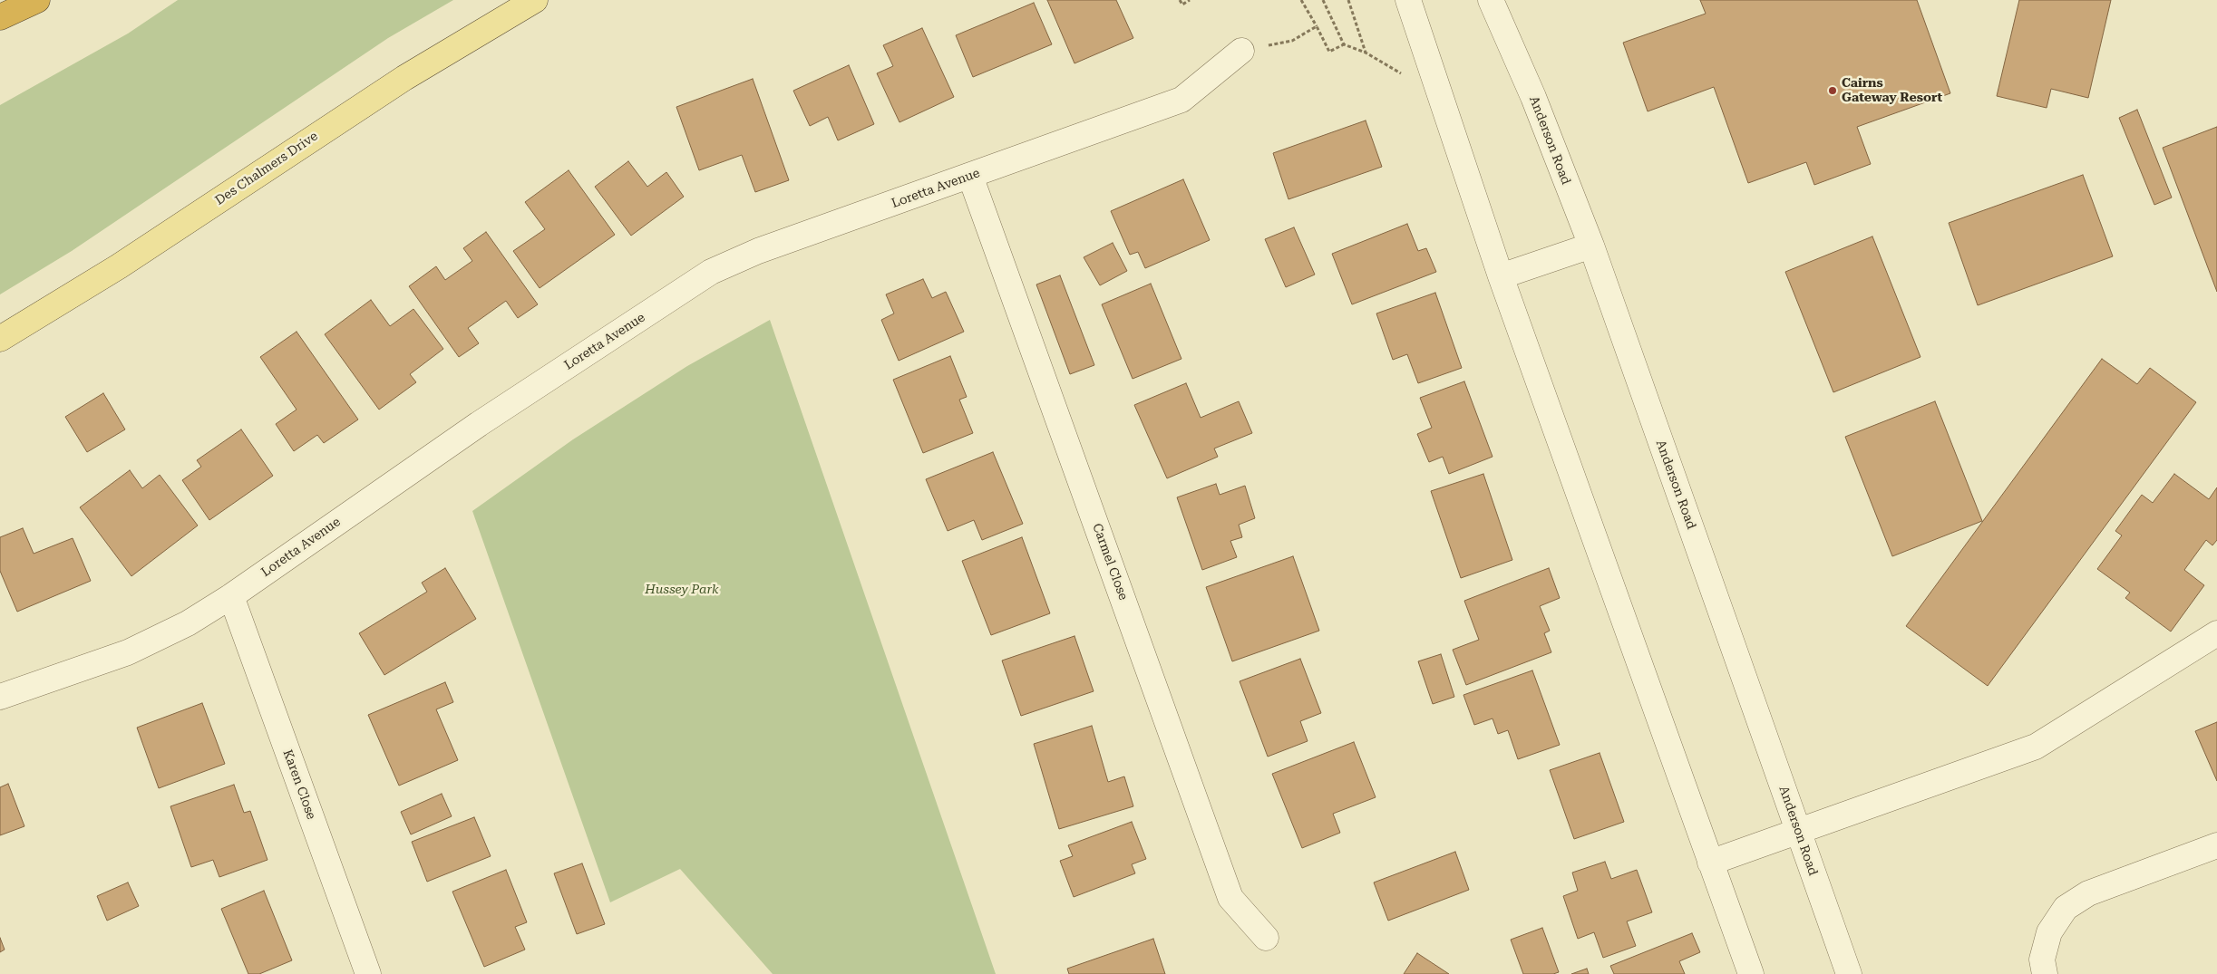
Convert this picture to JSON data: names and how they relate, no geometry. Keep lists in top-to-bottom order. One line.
{"streets":{"main road":["Des Chalmers Drive"],"street":["Anderson Road","Loretta Avenue","Carmel Close","Karen Close"]},"crossings":[["Loretta Avenue","Carmel Close"],["Loretta Avenue","Karen Close"]],"parks":["Hussey Park"],"places":["Cairns Gateway Resort"]}
